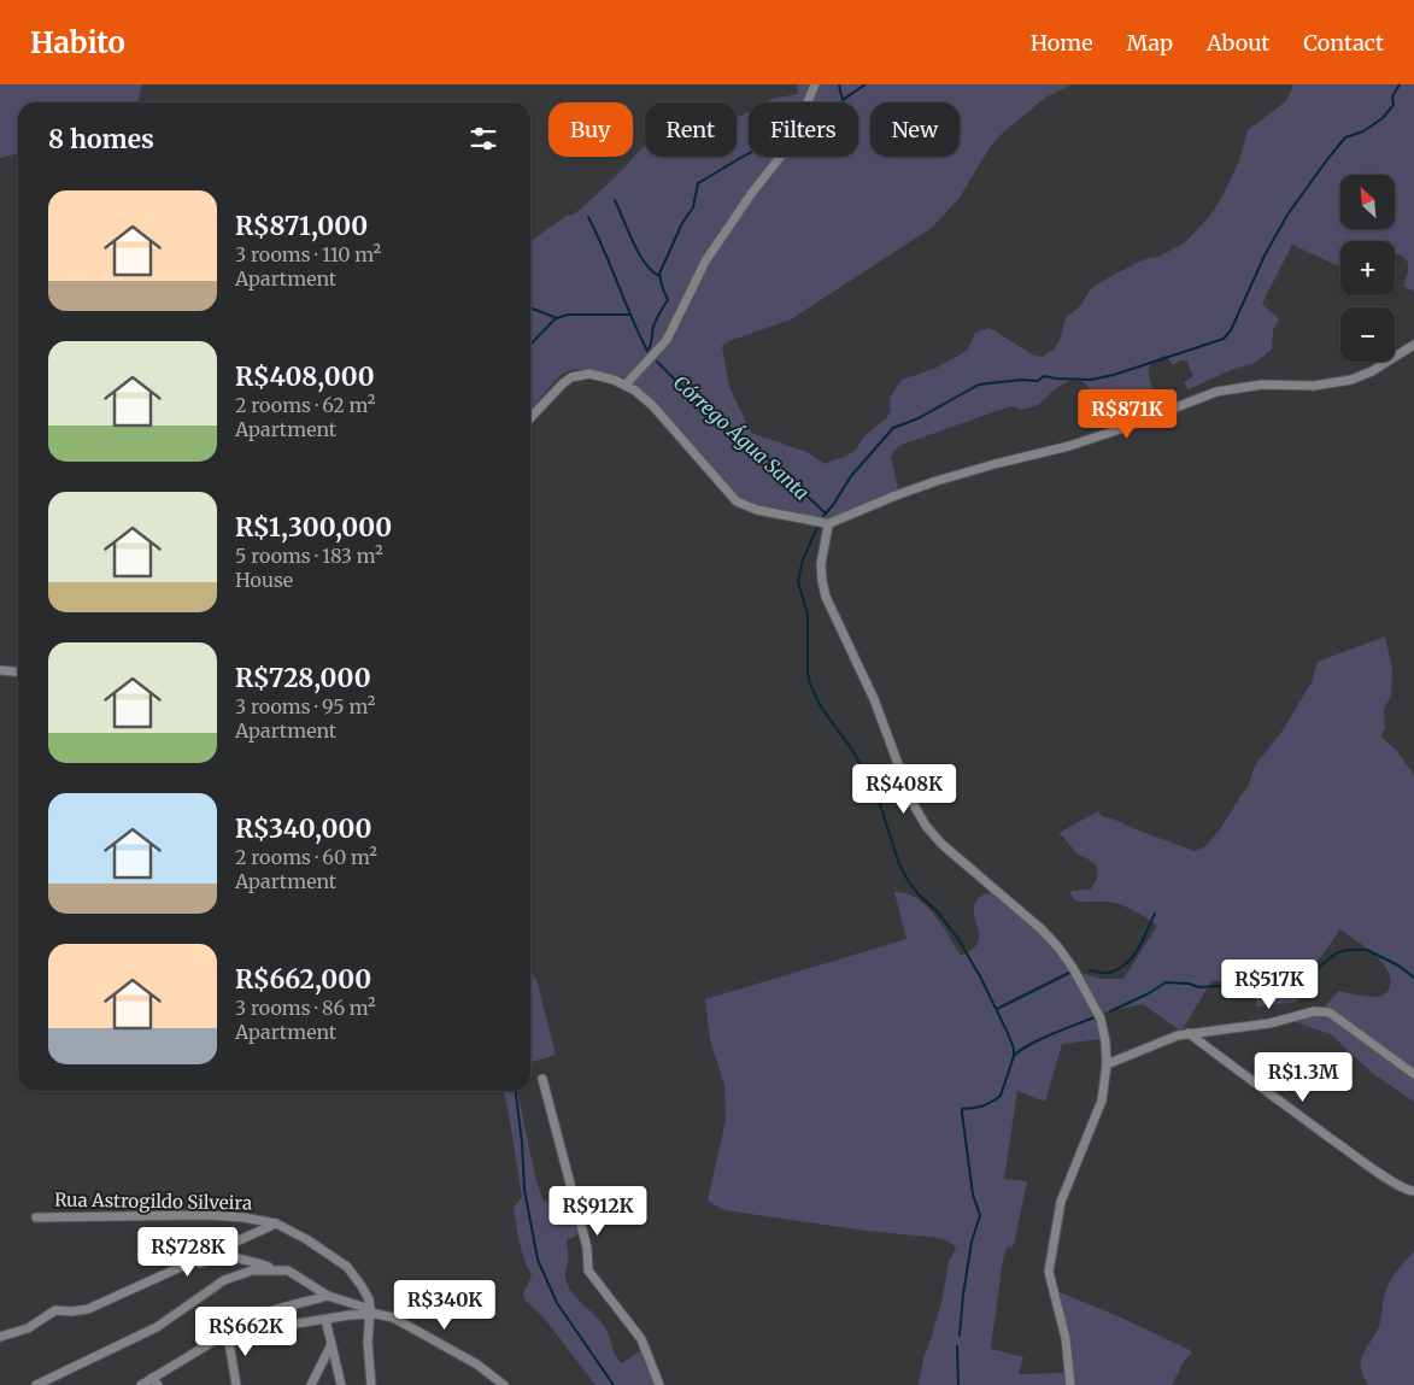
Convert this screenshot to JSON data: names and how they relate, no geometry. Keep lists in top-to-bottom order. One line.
{"streets":{"street":["Rua Astrogildo Silveira"]},"water":["Córrego Água Santa"],"north":"top left","page":{"header":"Habito","nav":["Home","Map","About","Contact"],"chip":["Buy","Rent","Filters","New"],"heading":"8 homes","map_buttons":["+","−"],"list":[{"name":"R$871,000","note":"3 rooms · 110 m² · Apartment"},{"name":"R$408,000","note":"2 rooms · 62 m² · Apartment"},{"name":"R$1,300,000","note":"5 rooms · 183 m² · House"},{"name":"R$728,000","note":"3 rooms · 95 m² · Apartment"},{"name":"R$340,000","note":"2 rooms · 60 m² · Apartment"},{"name":"R$662,000","note":"3 rooms · 86 m² · Apartment"}],"price":["R$871K","R$408K","R$517K","R$1.3M","R$912K","R$728K","R$340K","R$662K"]}}
